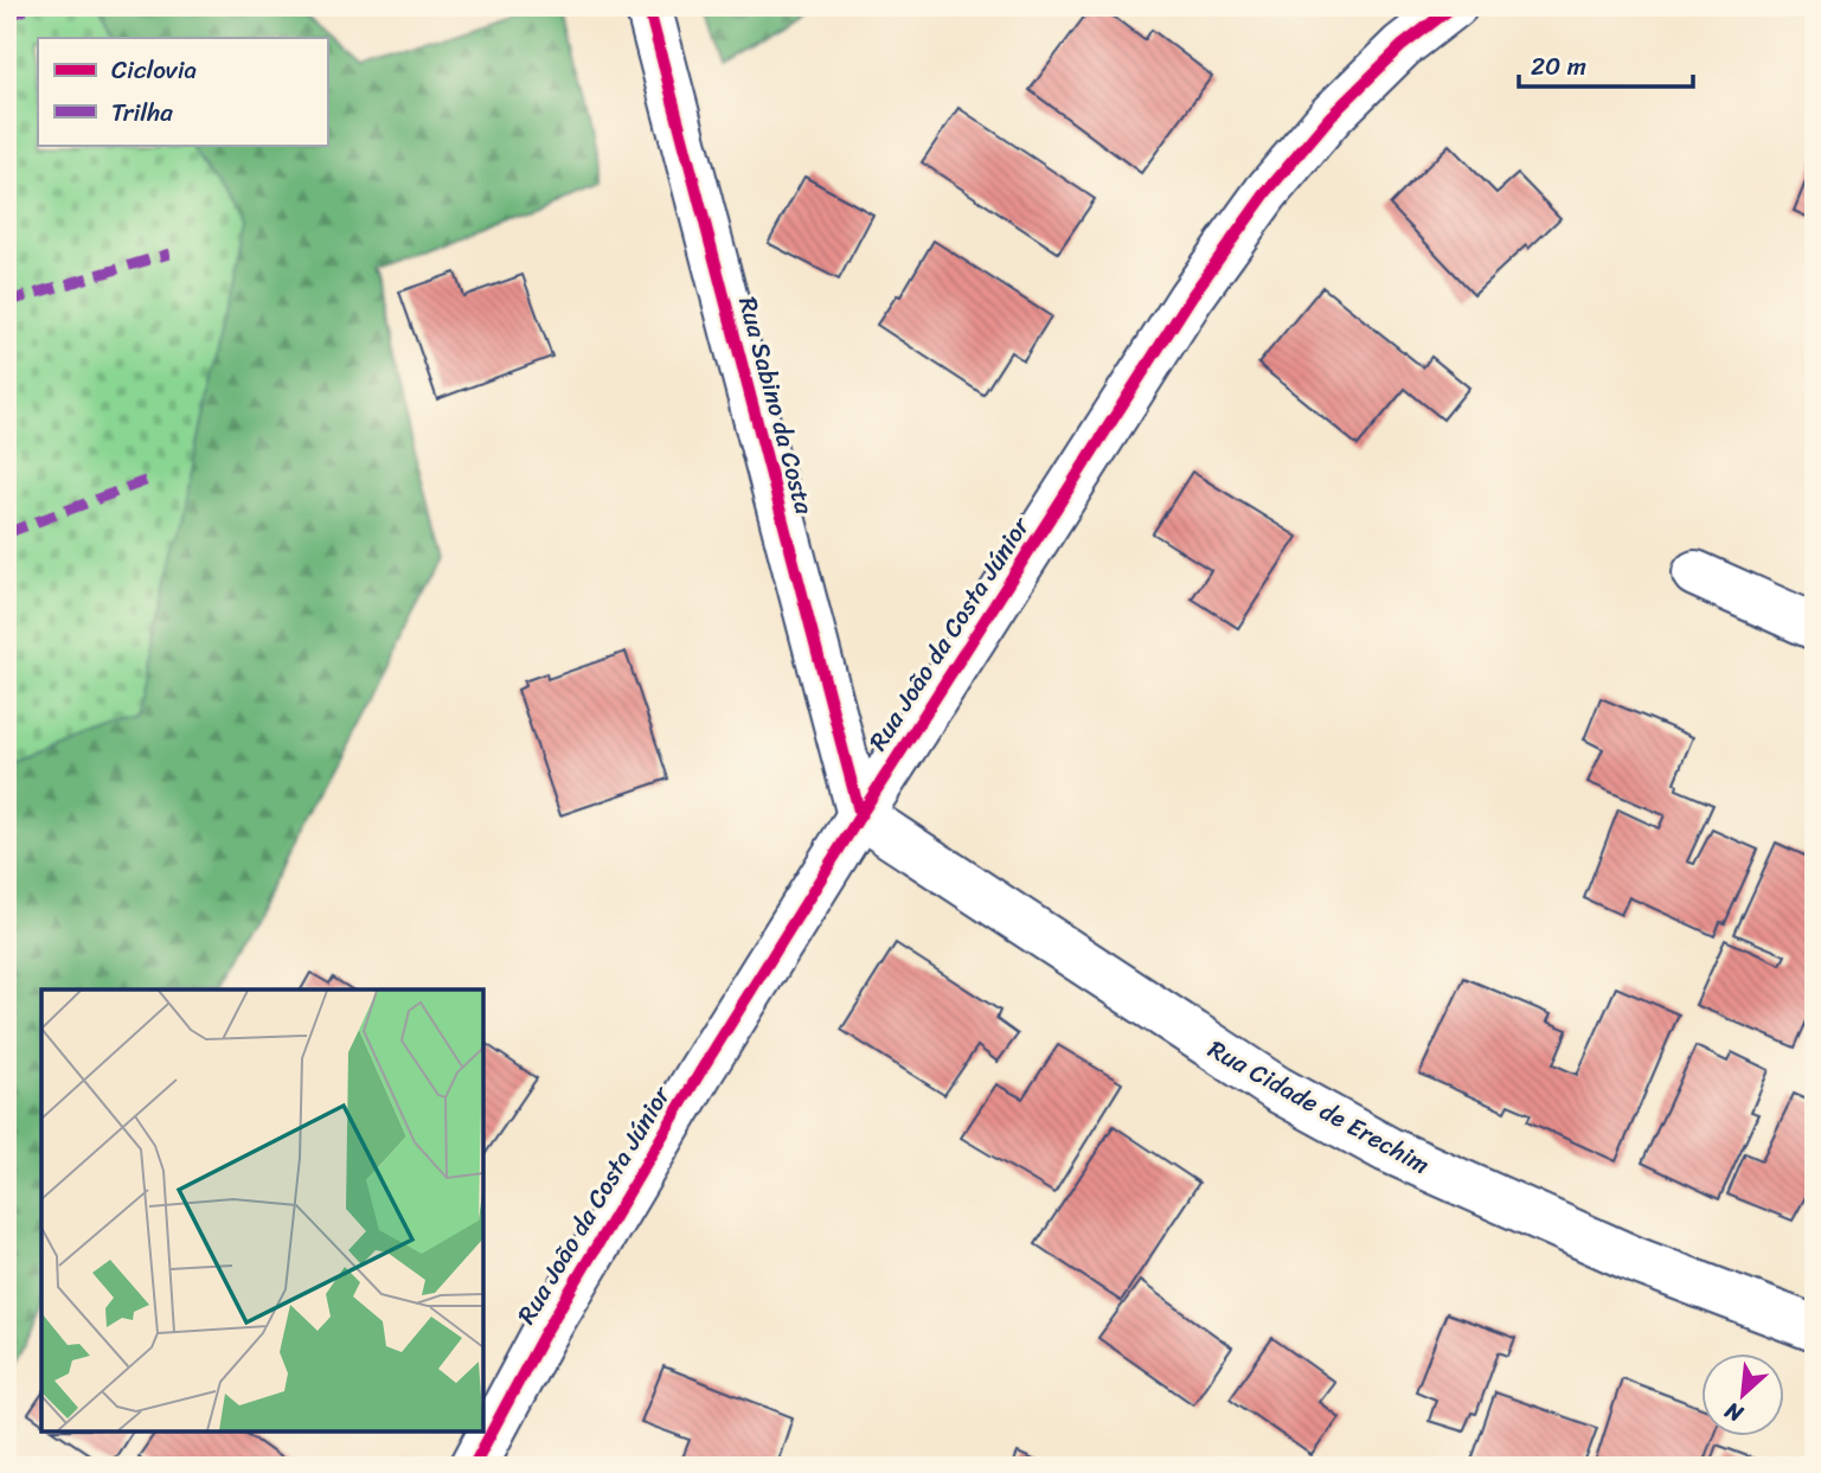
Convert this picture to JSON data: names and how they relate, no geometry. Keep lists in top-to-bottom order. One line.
{"streets":{"street":["Rua Sabino da Costa","Rua João da Costa Júnior","Rua Cidade de Erechim"]},"crossings":[["Rua Sabino da Costa","Rua João da Costa Júnior"],["Rua Sabino da Costa","Rua Cidade de Erechim"],["Rua João da Costa Júnior","Rua Cidade de Erechim"]],"legend":["Ciclovia","Trilha"],"scale_bar":"20 m","north":"bottom left"}
